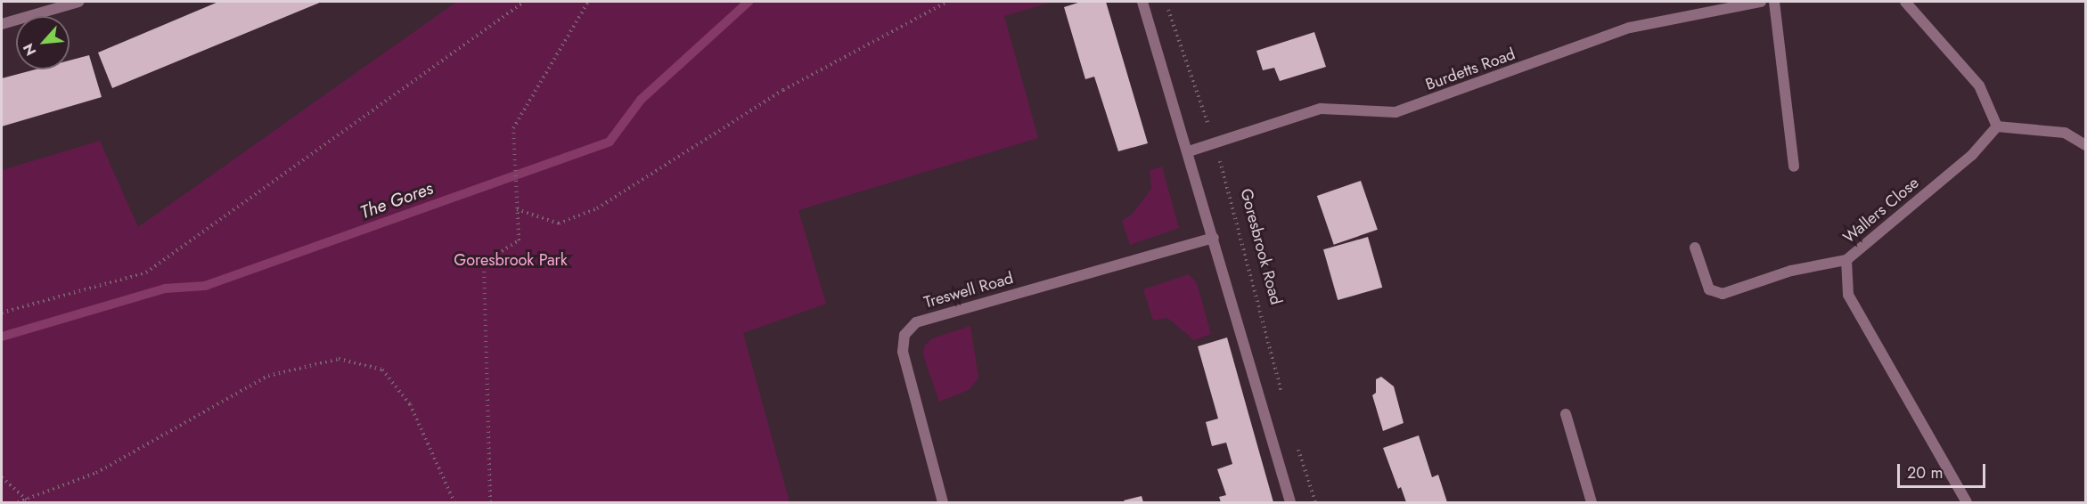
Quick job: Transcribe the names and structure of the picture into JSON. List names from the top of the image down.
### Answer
{
  "streets": {
    "street": ["Burdetts Road", "Wallers Close", "Treswell Road"],
    "path": ["Goresbrook Road"]
  },
  "crossings": [
    ["Burdetts Road", "Goresbrook Road"]
  ],
  "water": ["The Gores"],
  "parks": ["Goresbrook Park"],
  "scale_bar": "20 m",
  "north": "bottom left"
}
